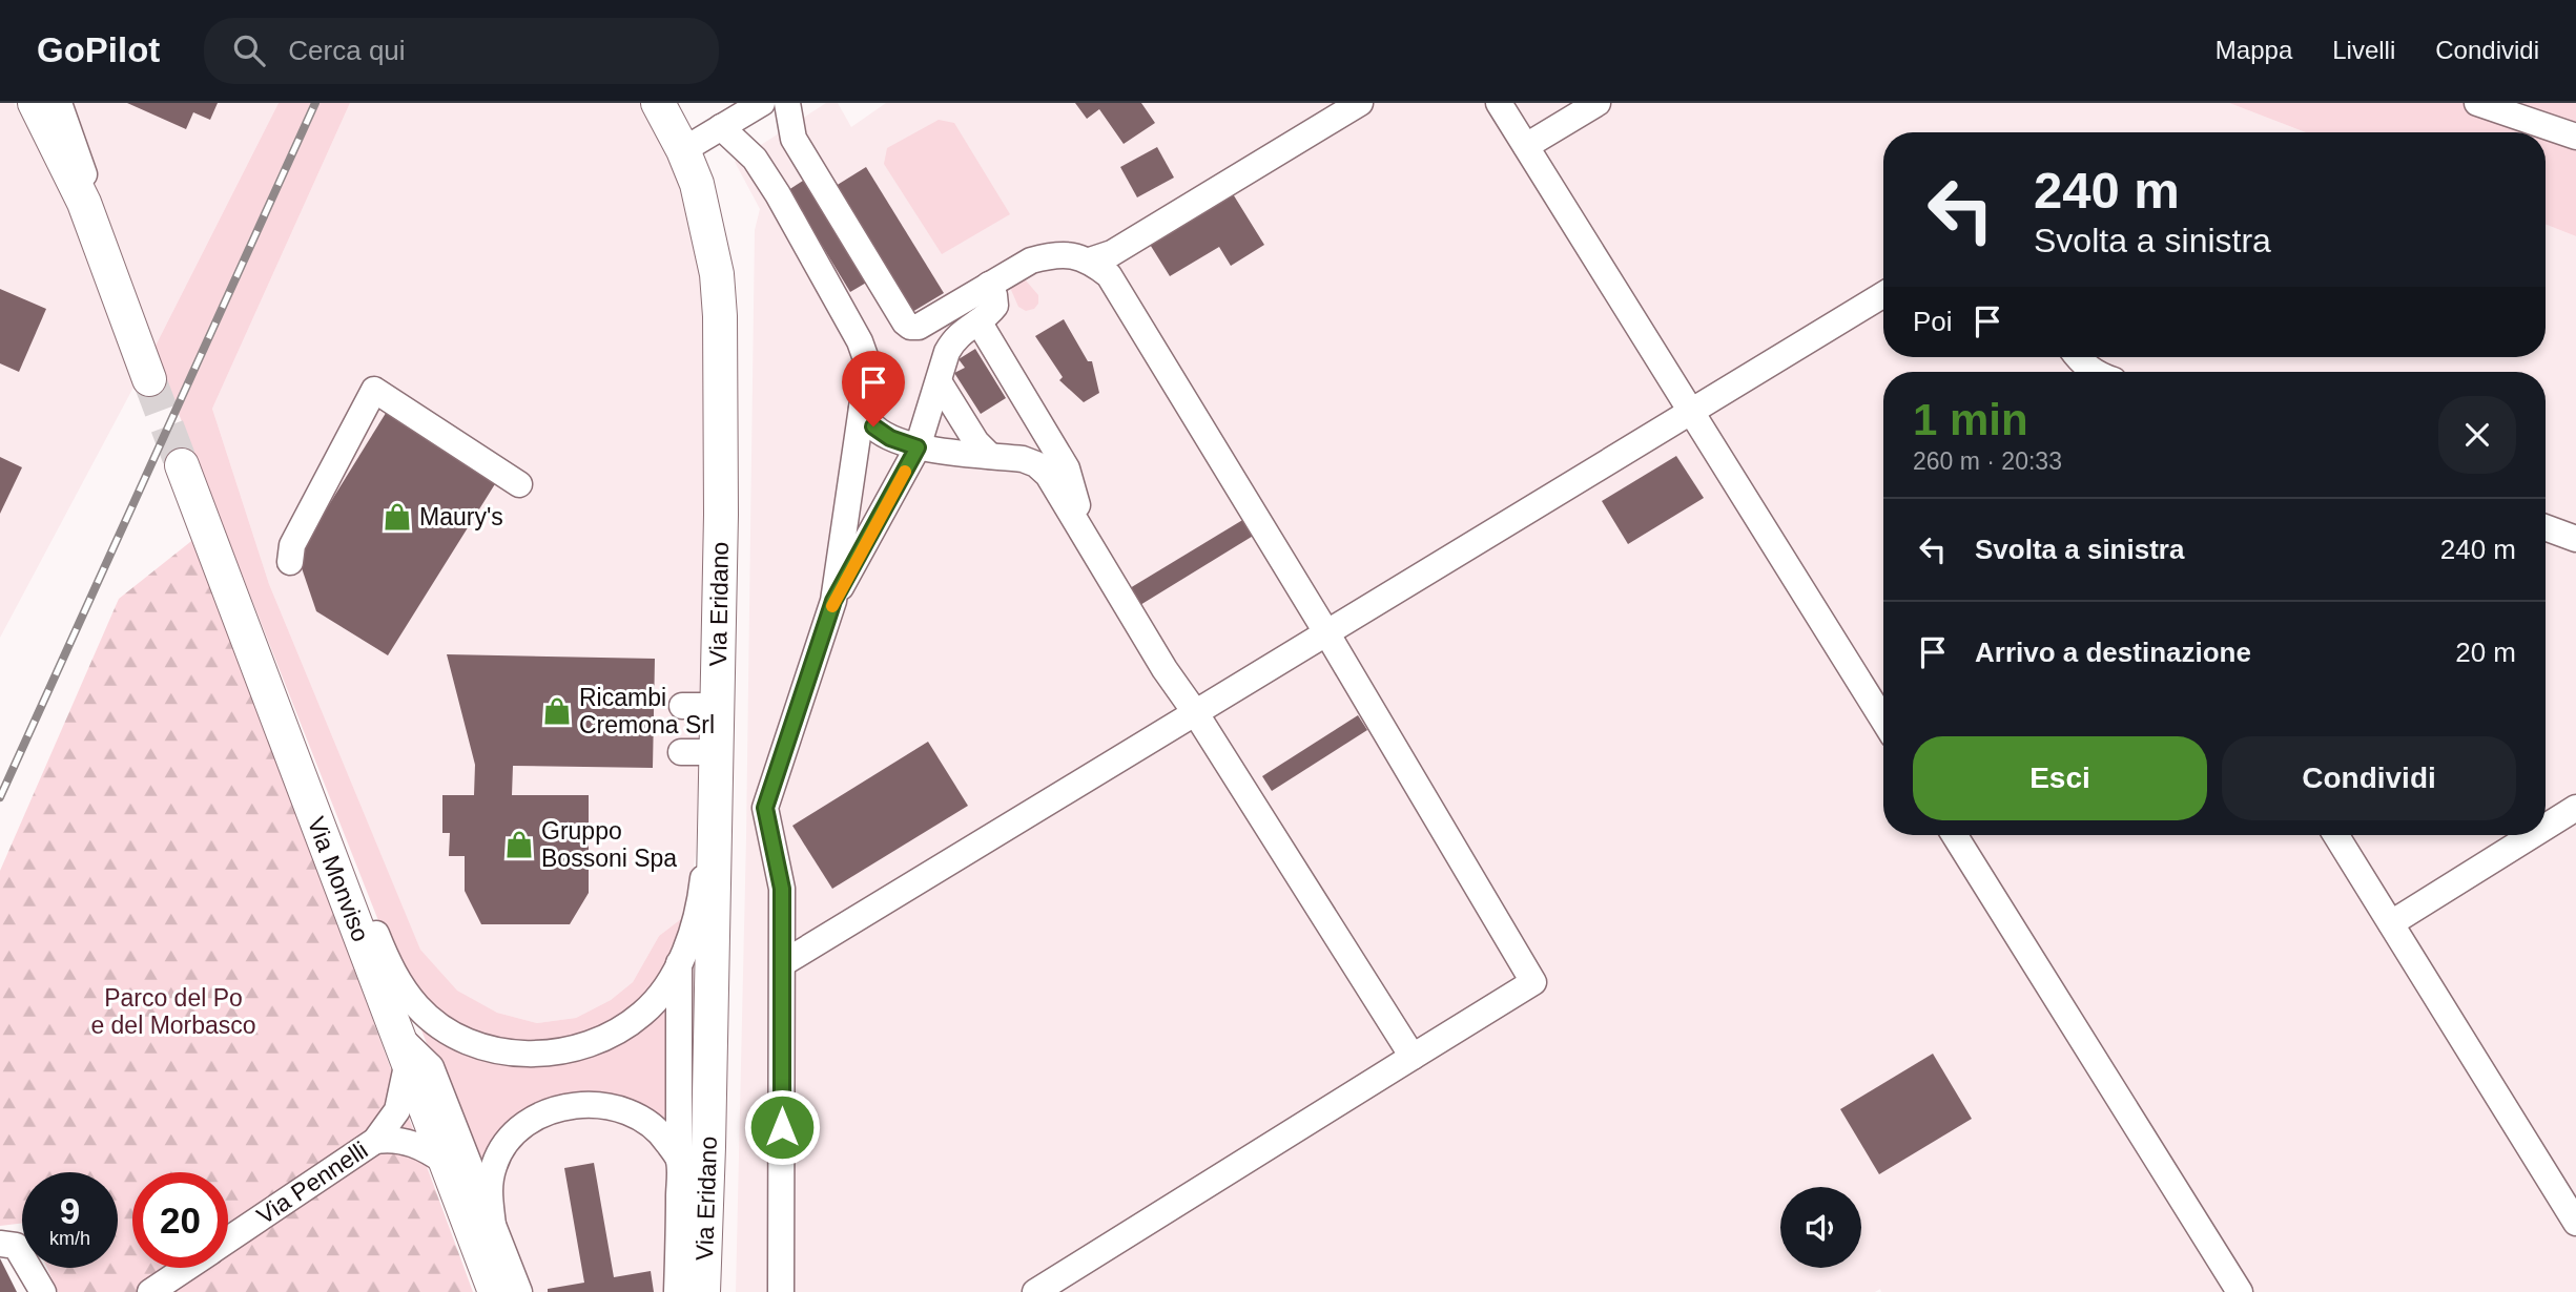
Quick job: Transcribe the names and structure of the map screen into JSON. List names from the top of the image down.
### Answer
{
  "streets": {
    "main road": ["Via Eridano", "Via Monviso"],
    "street": ["Via Pennelli"]
  },
  "crossings": [
    ["Via Monviso", "Via Pennelli"]
  ],
  "parks": ["Parco del Po e del Morbasco"],
  "places": {
    "shop": ["Maury's", "Ricambi Cremona Srl", "Gruppo Bossoni Spa"]
  },
  "page": {
    "header": "GoPilot",
    "search": "Cerca qui",
    "nav": ["Mappa", "Livelli", "Condividi"],
    "turn": ["240 m", "Svolta a sinistra"],
    "then": "Poi",
    "heading": ["1 min", "260 m · 20:33"],
    "list": [
      {
        "name": "Svolta a sinistra",
        "value": "240 m"
      },
      {
        "name": "Arrivo a destinazione",
        "value": "20 m"
      }
    ],
    "buttons": ["Esci", "Condividi"],
    "speed": "9 km/h",
    "limit": "20"
  }
}
